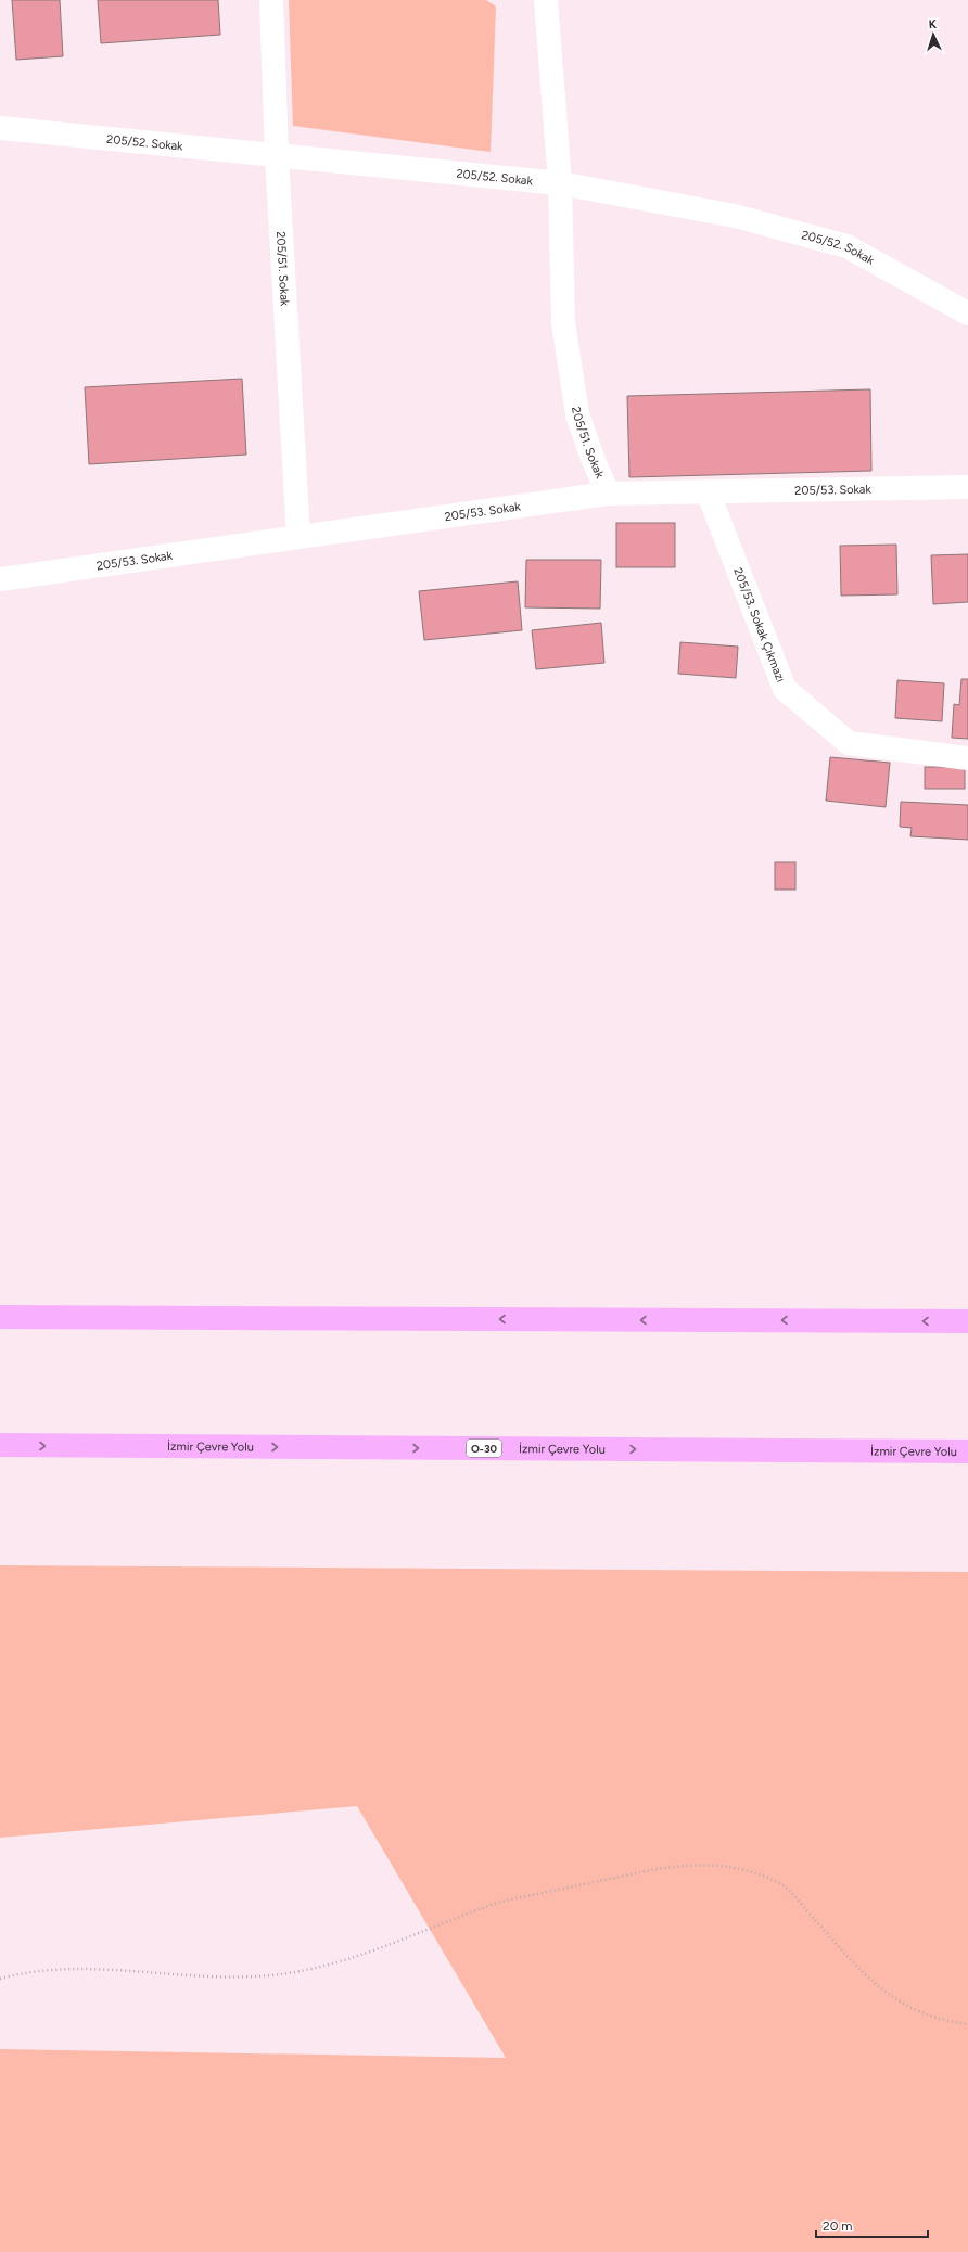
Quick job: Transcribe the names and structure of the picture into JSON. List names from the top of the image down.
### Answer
{
  "streets": {
    "highway": ["İzmir Çevre Yolu", "O-30"],
    "street": [
      "205/52. Sokak",
      "205/51. Sokak",
      "205/53. Sokak",
      "205/53. Sokak Çıkmazı"
    ]
  },
  "crossings": [
    ["205/52. Sokak", "205/51. Sokak"],
    ["205/51. Sokak", "205/53. Sokak"],
    ["205/53. Sokak", "205/53. Sokak Çıkmazı"]
  ],
  "scale_bar": "20 m",
  "north": "top"
}
